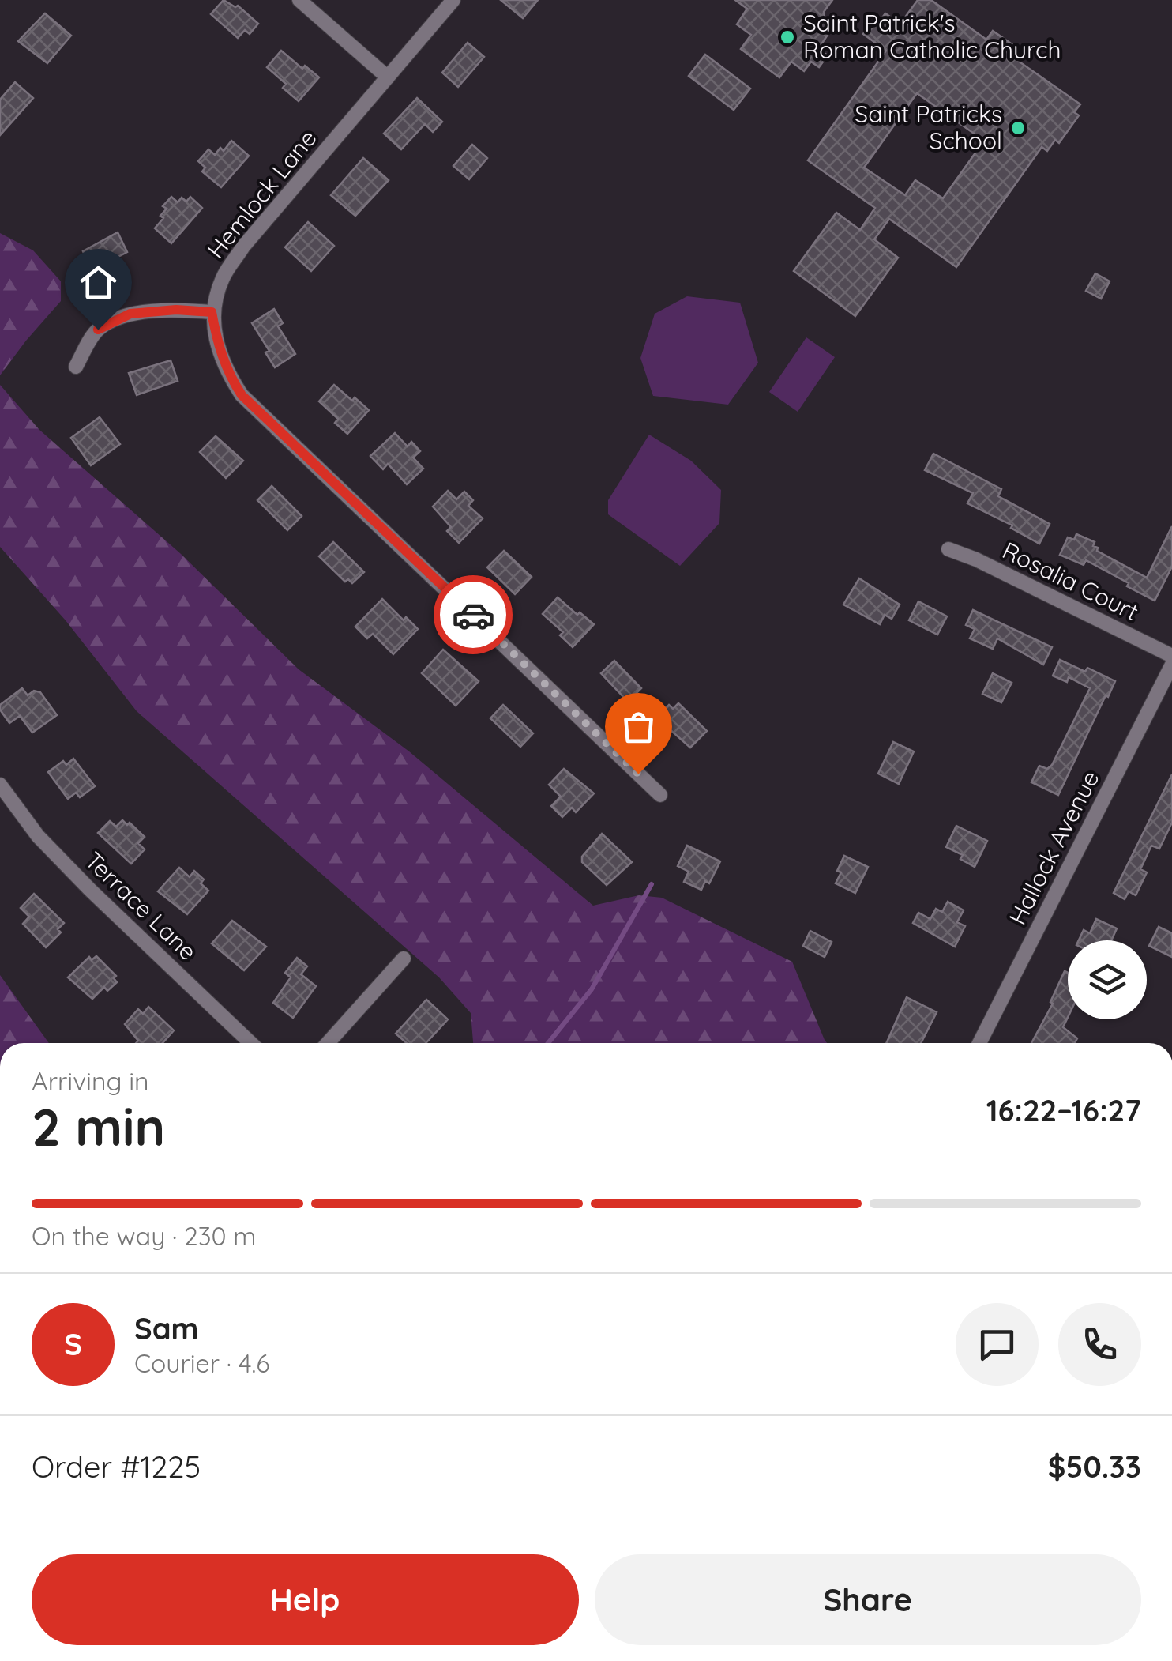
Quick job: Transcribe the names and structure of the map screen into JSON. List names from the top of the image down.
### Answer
{
  "streets": {
    "street": [
      "Hemlock Lane",
      "Rosalia Court",
      "Hallock Avenue",
      "Terrace Lane"
    ]
  },
  "places": ["Saint Patrick's Roman Catholic Church", "Saint Patricks School"],
  "page": {
    "heading": ["2 min", "Arriving in", "16:22–16:27"],
    "panel": [
      "Sam",
      "Courier · 4.6",
      "Order #1225",
      "$50.33"
    ],
    "bar": "On the way · 230 m",
    "round": "S",
    "buttons": ["Help", "Share"]
  }
}
